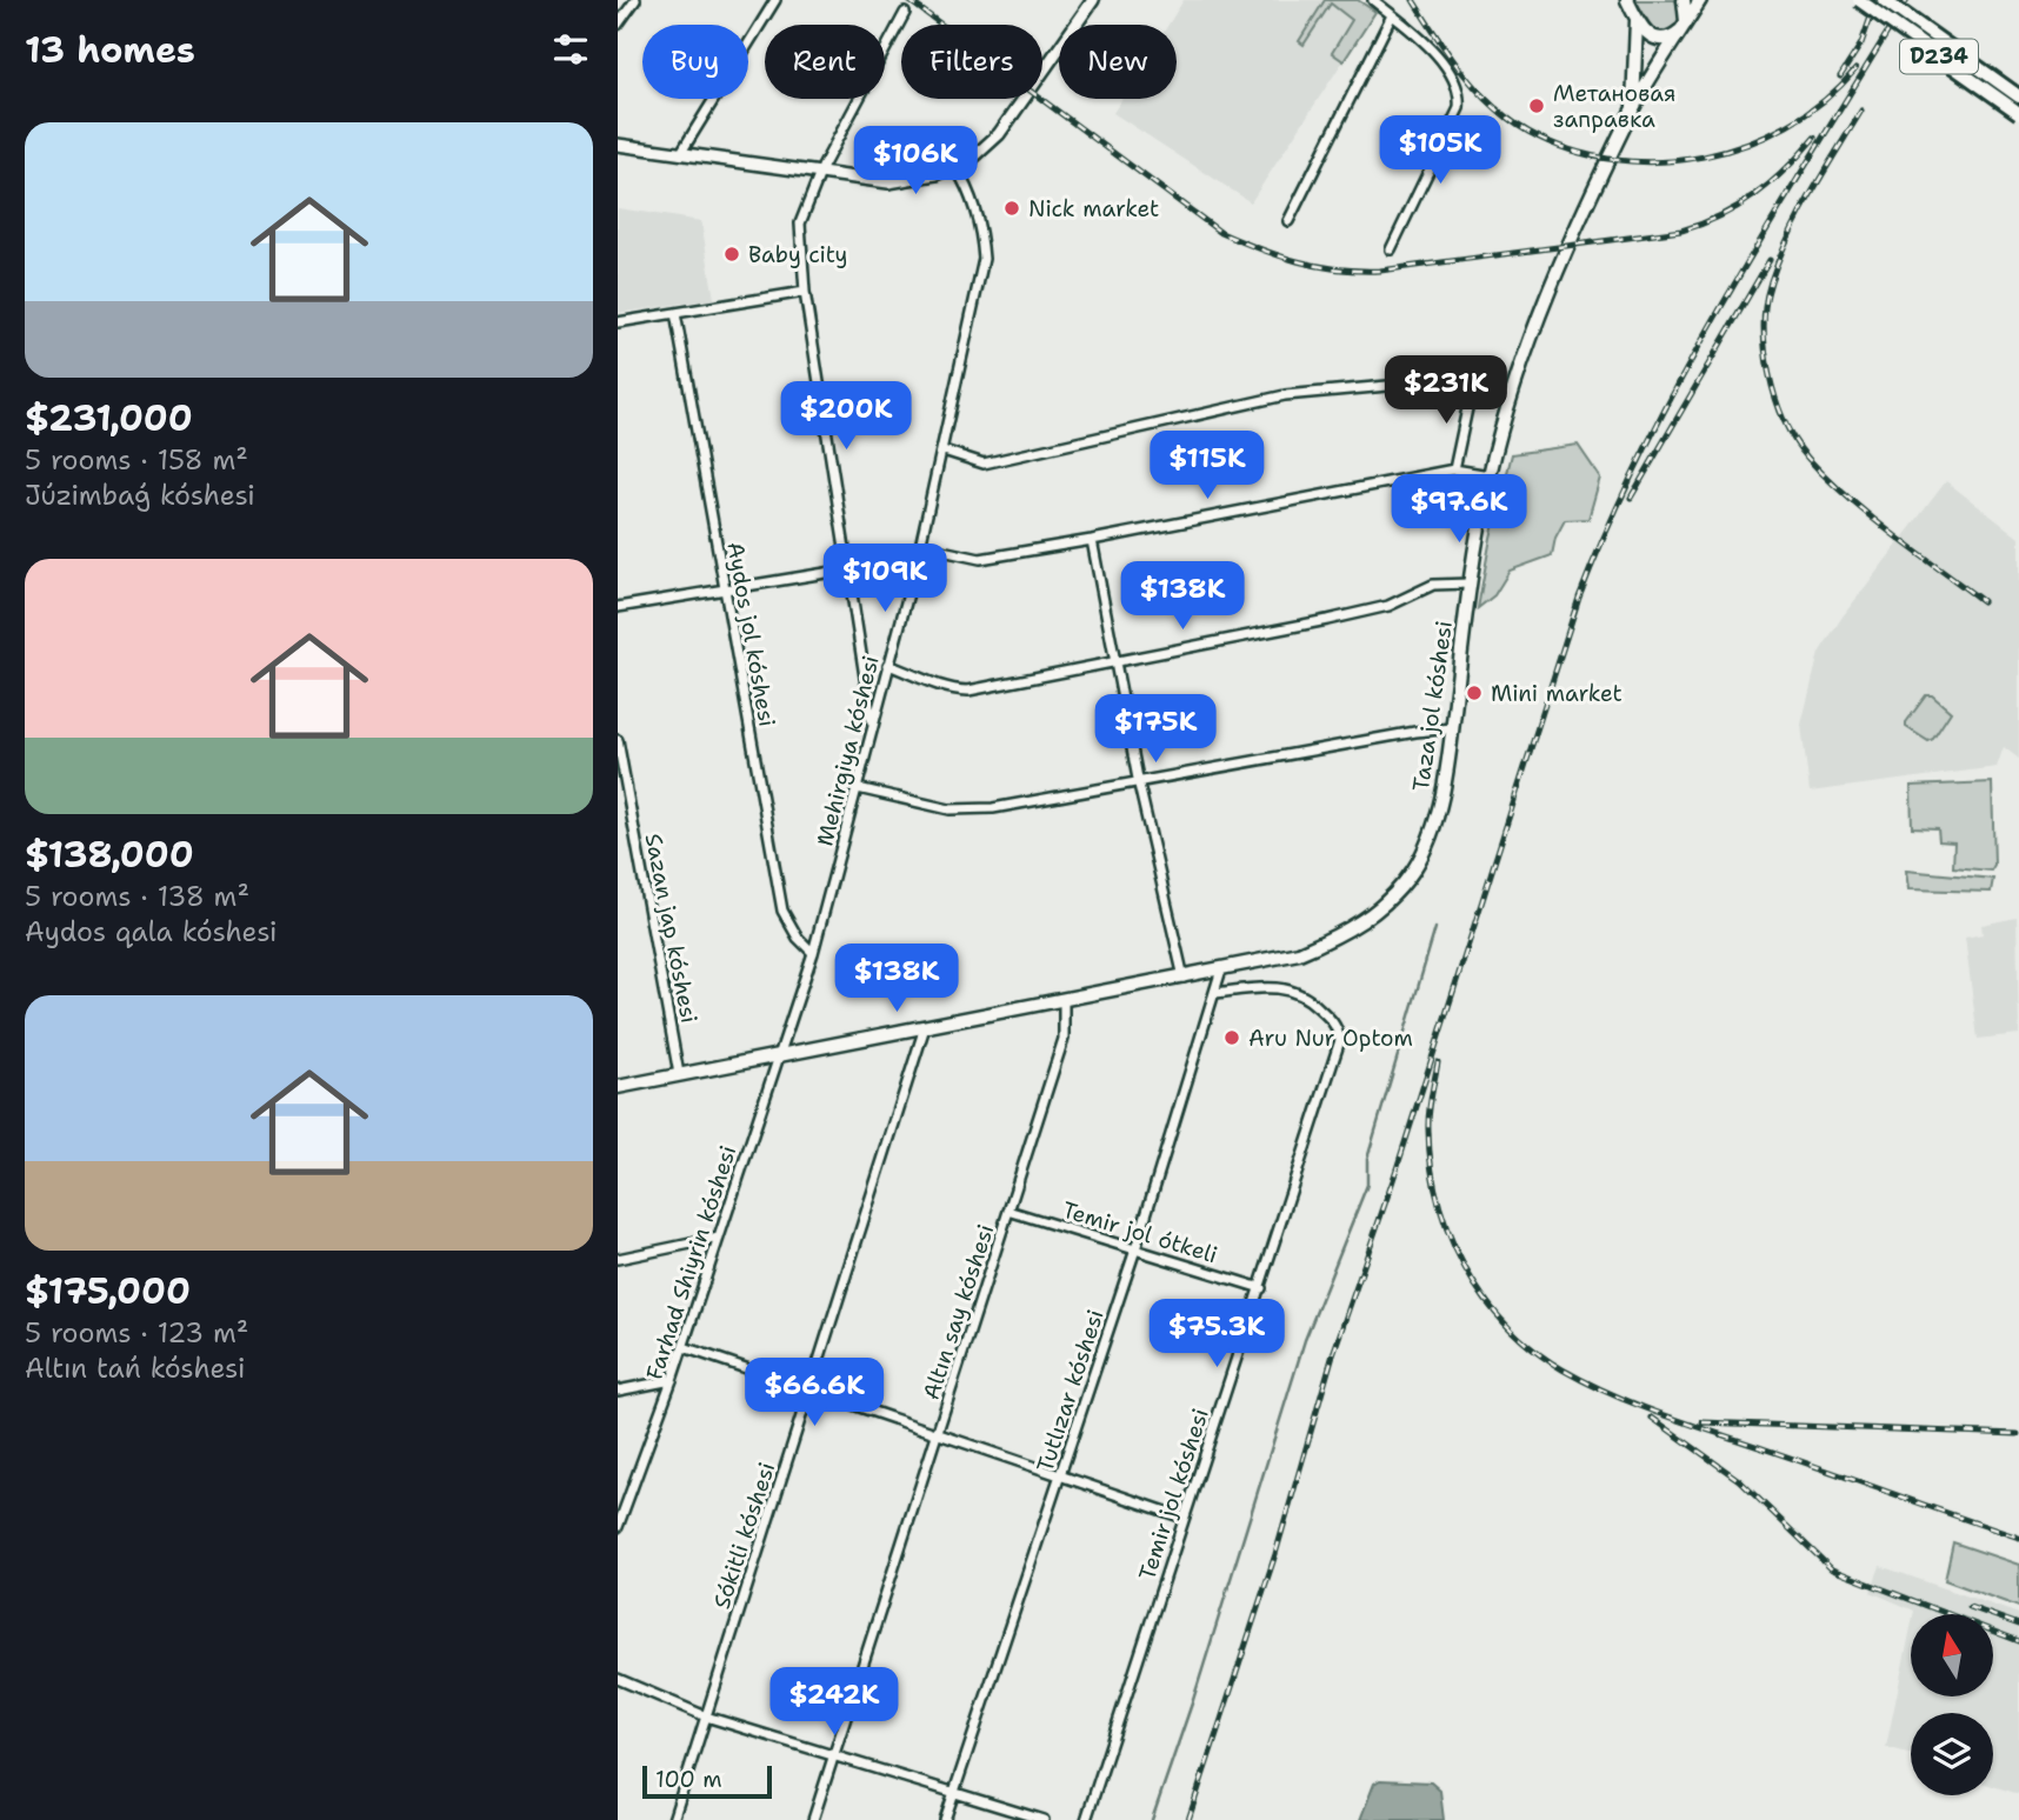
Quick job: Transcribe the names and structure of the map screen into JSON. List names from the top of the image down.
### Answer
{
  "streets": {
    "main road": ["D234", "Taza jol kóshesi"],
    "street": [
      "Aydos jol kóshesi",
      "Mehirgiya kóshesi",
      "Sazan jap kóshesi",
      "Temir jol ótkeli",
      "Farhad Shiyrin kóshesi",
      "Altın say kóshesi",
      "Tutlızar kóshesi",
      "Temir jol kóshesi",
      "Sókitli kóshesi"
    ]
  },
  "crossings": [
    ["Aydos jol kóshesi", "Mehirgiya kóshesi"],
    ["Taza jol kóshesi", "Mehirgiya kóshesi"],
    ["Taza jol kóshesi", "Sazan jap kóshesi"],
    ["Taza jol kóshesi", "Farhad Shiyrin kóshesi"],
    ["Taza jol kóshesi", "Altın say kóshesi"],
    ["Taza jol kóshesi", "Tutlızar kóshesi"],
    ["Taza jol kóshesi", "Sókitli kóshesi"],
    ["Mehirgiya kóshesi", "Farhad Shiyrin kóshesi"],
    ["Temir jol ótkeli", "Altın say kóshesi"],
    ["Temir jol ótkeli", "Tutlızar kóshesi"],
    ["Temir jol ótkeli", "Temir jol kóshesi"],
    ["Tutlızar kóshesi", "Temir jol kóshesi"]
  ],
  "places": [
    "Метановая заправка",
    "Nick market",
    "Baby city",
    "Mini market",
    "Aru Nur Optom"
  ],
  "scale_bar": "100 m",
  "north": "top",
  "page": {
    "heading": "13 homes",
    "chip": [
      "Buy",
      "Rent",
      "Filters",
      "New"
    ],
    "list": [
      {
        "name": "$231,000",
        "note": "5 rooms · 158 m² · Júzimbaǵ kóshesi"
      },
      {
        "name": "$138,000",
        "note": "5 rooms · 138 m² · Aydos qala kóshesi"
      },
      {
        "name": "$175,000",
        "note": "5 rooms · 123 m² · Altın tań kóshesi"
      }
    ],
    "price": [
      "$105K",
      "$106K",
      "$231K",
      "$200K",
      "$115K",
      "$97.6K",
      "$109K",
      "$138K",
      "$175K",
      "$138K",
      "$75.3K",
      "$66.6K",
      "$242K"
    ],
    "scale": "100 m"
  }
}
